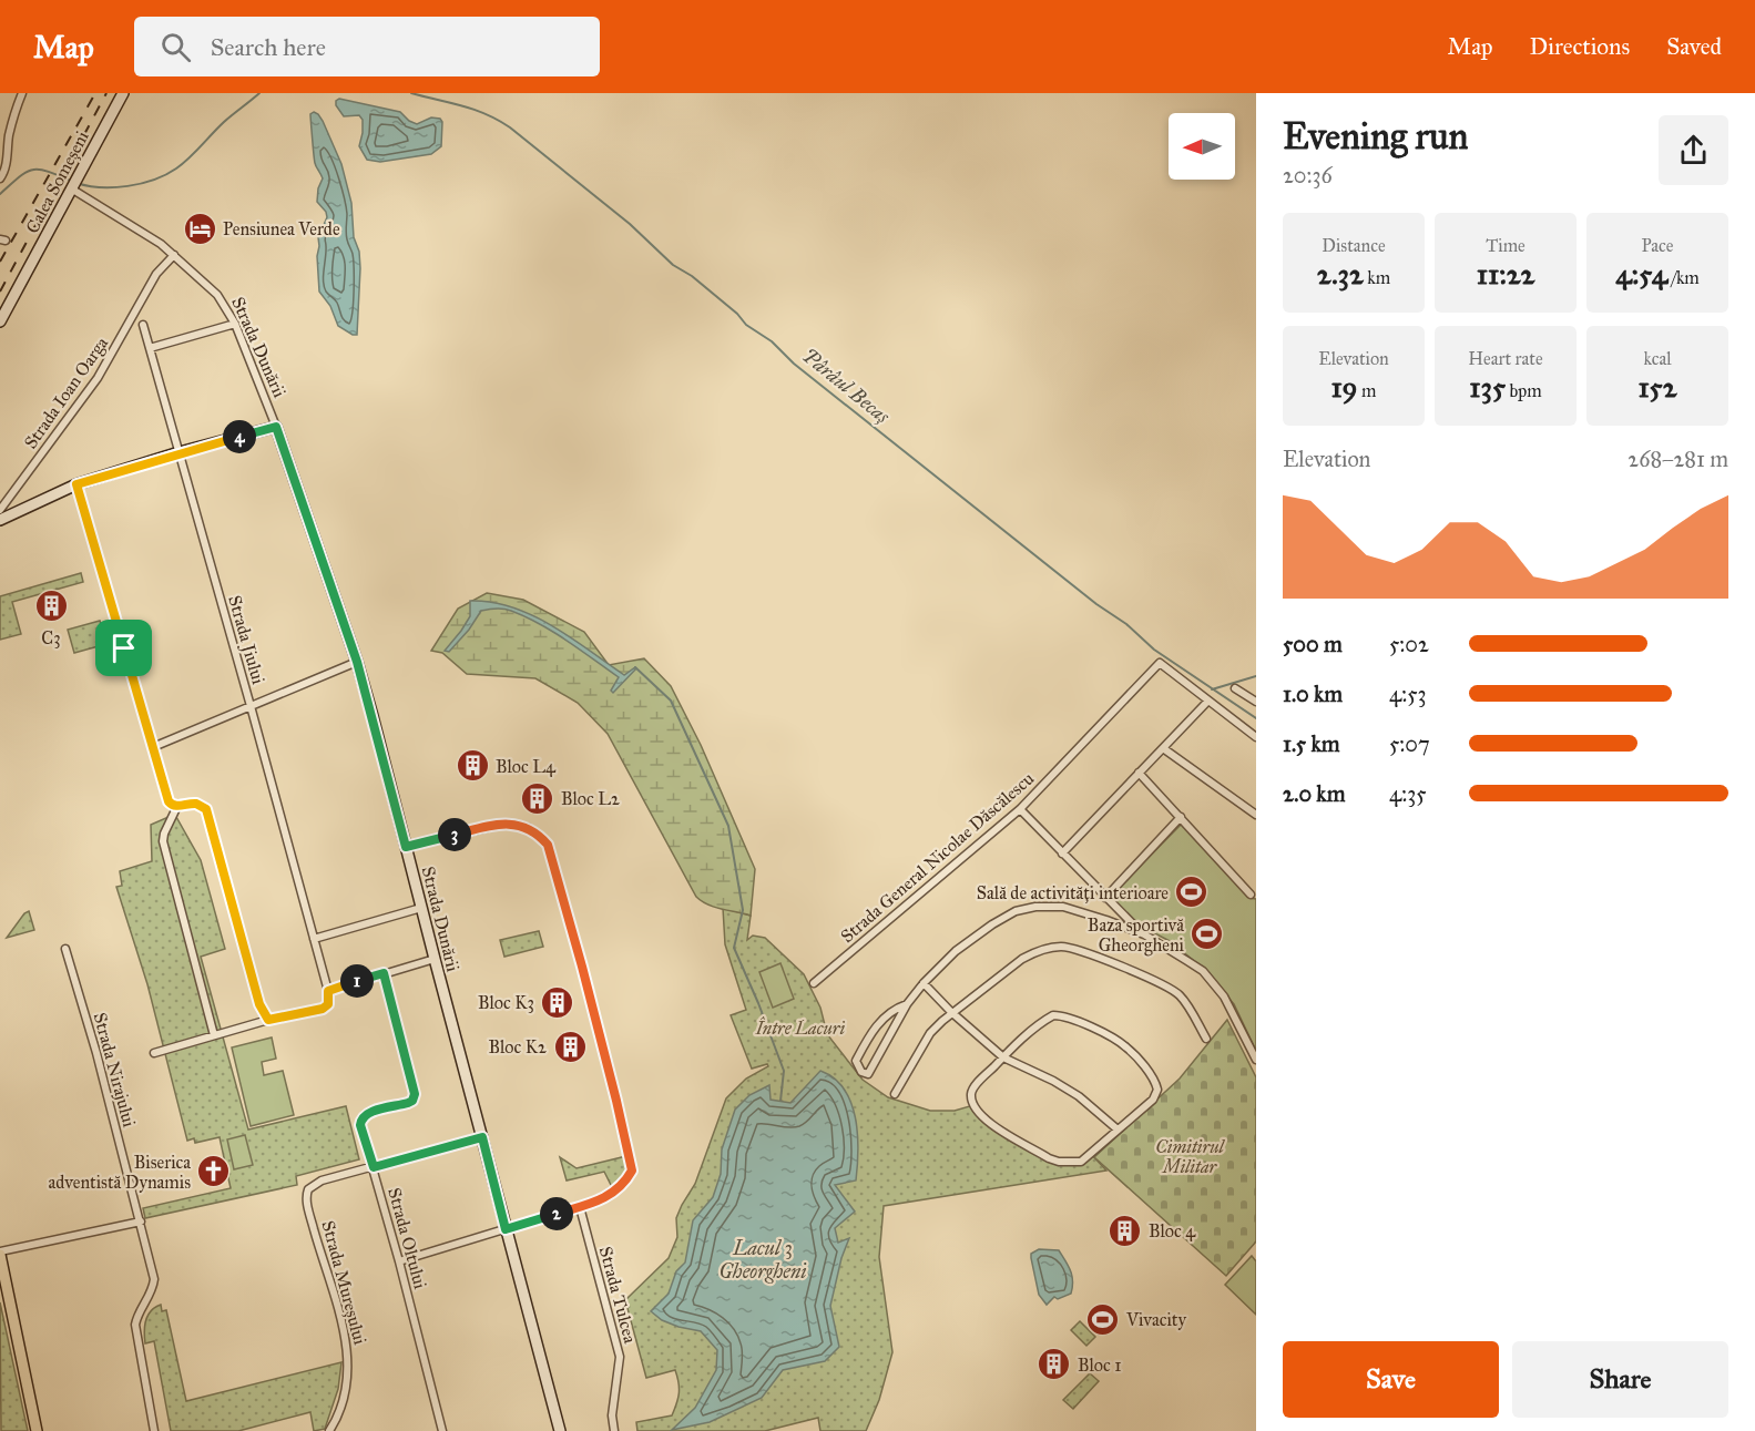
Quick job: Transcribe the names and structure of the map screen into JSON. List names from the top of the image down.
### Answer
{
  "streets": {
    "street": [
      "Calea Someșeni",
      "Strada Dunării",
      "Strada Ioan Oarga",
      "Strada Jiului",
      "Strada General Nicolae Dăscălescu",
      "Strada Nirajului",
      "Strada Oltului",
      "Strada Mureșului",
      "Strada Tulcea"
    ]
  },
  "crossings": [
    ["Calea Someșeni", "Strada Dunării"],
    ["Strada Dunării", "Strada Ioan Oarga"],
    ["Strada Oltului", "Strada Mureșului"]
  ],
  "water": ["Pârâul Becaș", "Lacul 3 Gheorgheni"],
  "parks": ["Între Lacuri", "Cimitirul Militar"],
  "places": {
    "hotel": ["Pensiunea Verde"],
    "building": [
      "C3",
      "Bloc L4",
      "Bloc L2",
      "Bloc K3",
      "Bloc K2",
      "Bloc 4",
      "Bloc 1"
    ],
    "sports": ["Sală de activități interioare", "Baza sportivă Gheorgheni", "Vivacity"],
    "church": ["Biserica adventistă Dynamis"]
  },
  "north": "left",
  "page": {
    "header": "Map",
    "search": "Search here",
    "nav": ["Map", "Directions", "Saved"],
    "heading": ["Evening run", "20:36"],
    "stats": [
      ["Distance", "2.32 km"],
      ["Time", "11:22"],
      ["Pace", "4:54 /km"],
      ["Elevation", "19 m"],
      ["Heart rate", "135 bpm"],
      ["kcal", "152"]
    ],
    "pins": [
      "4",
      "3",
      "1",
      "2"
    ],
    "chart": ["Elevation", "268–281 m"],
    "list": [
      {
        "name": "500 m",
        "note": "5:02"
      },
      {
        "name": "1.0 km",
        "note": "4:53"
      },
      {
        "name": "1.5 km",
        "note": "5:07"
      },
      {
        "name": "2.0 km",
        "note": "4:35"
      }
    ],
    "buttons": ["Save", "Share"]
  }
}
